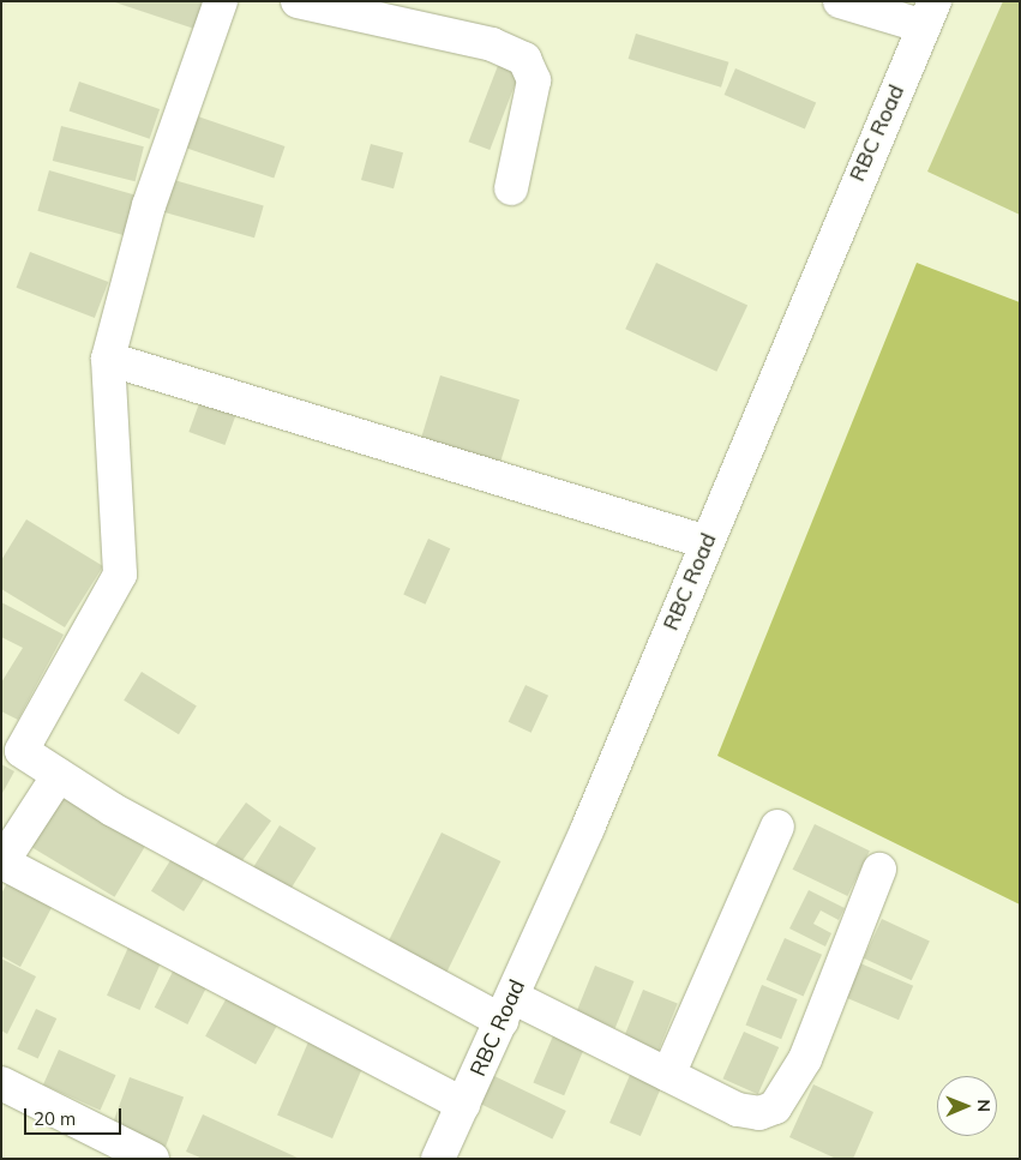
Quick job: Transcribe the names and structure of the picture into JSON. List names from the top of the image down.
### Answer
{
  "streets": {
    "street": ["RBC Road"]
  },
  "scale_bar": "20 m",
  "north": "right"
}
